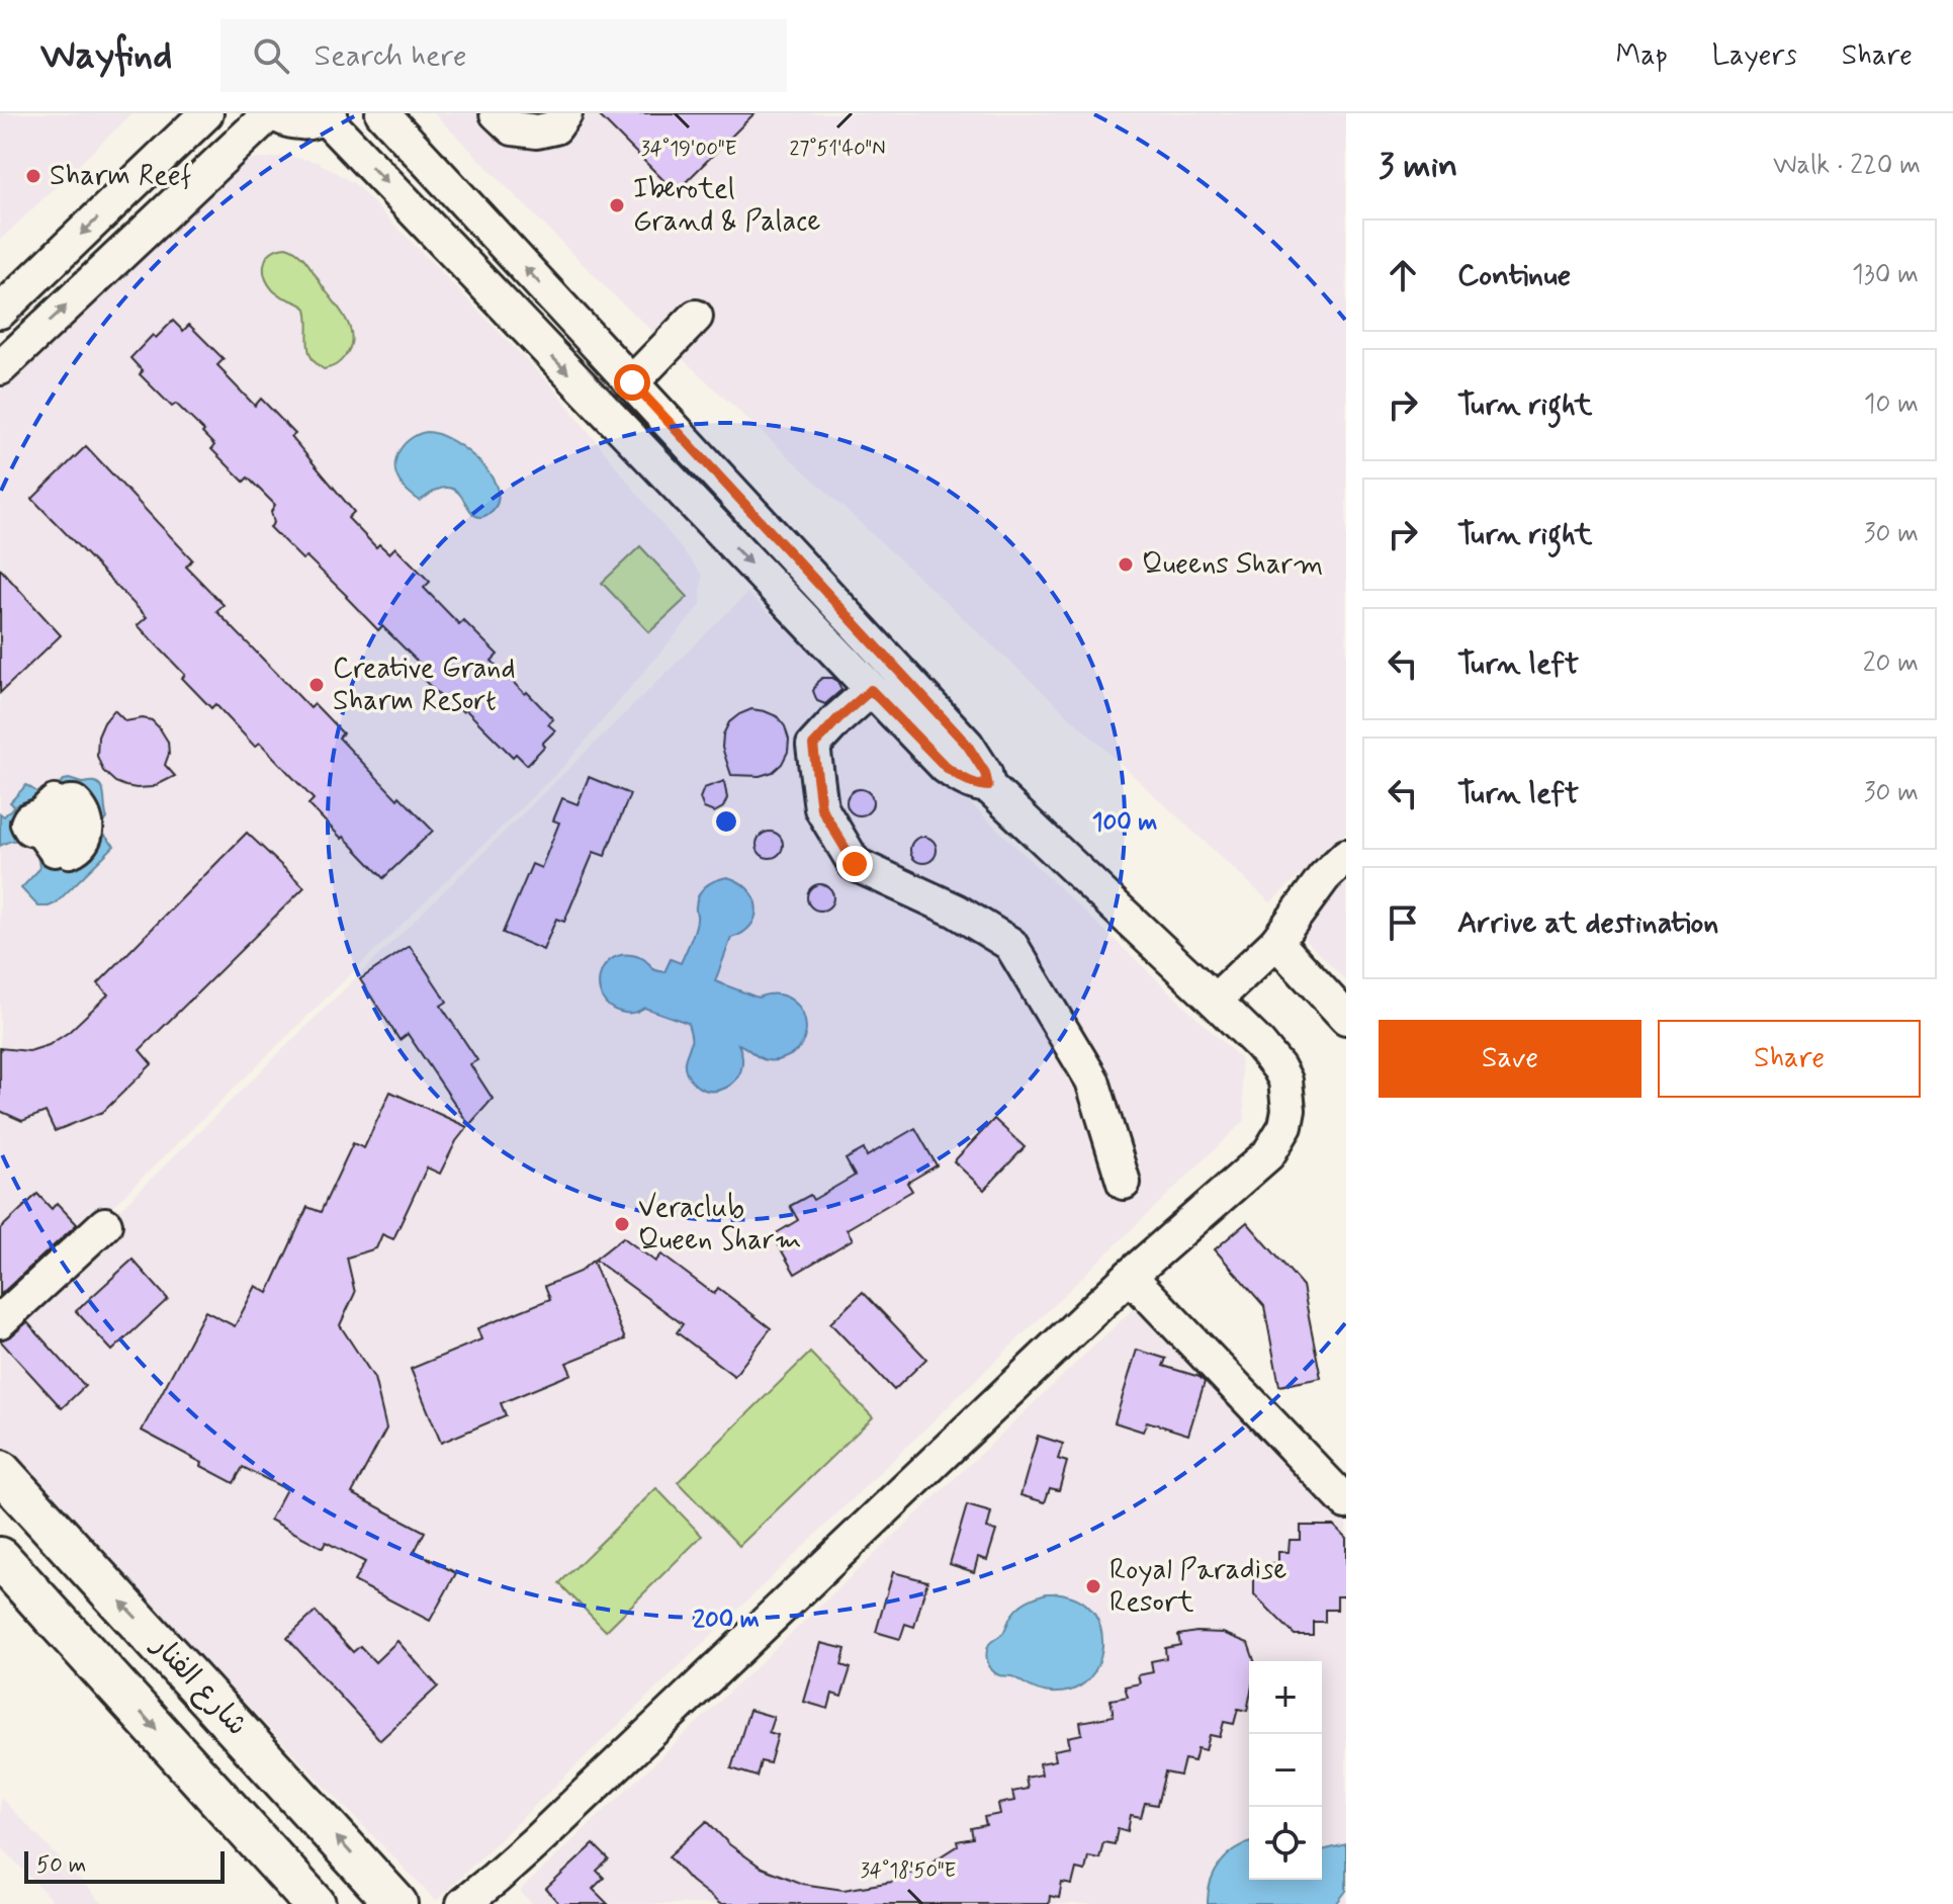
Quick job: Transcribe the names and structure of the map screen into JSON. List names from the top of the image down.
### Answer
{
  "streets": {
    "main road": ["شارع الفنار"]
  },
  "places": [
    "Sharm Reef",
    "Iberotel Grand & Palace",
    "Queens Sharm",
    "Creative Grand Sharm Resort",
    "Veraclub Queen Sharm",
    "Royal Paradise Resort"
  ],
  "scale_bar": "50 m",
  "page": {
    "header": "Wayfind",
    "search": "Search here",
    "nav": ["Map", "Layers", "Share"],
    "heading": ["3 min", "Walk · 220 m"],
    "list": [
      ["Continue", "130 m"],
      ["Turn right", "10 m"],
      ["Turn right", "30 m"],
      ["Turn left", "20 m"],
      ["Turn left", "30 m"],
      "Arrive at destination"
    ],
    "buttons": ["Save", "Share"],
    "map_buttons": ["+", "−"],
    "scale": "50 m"
  },
  "coordinates": ["34°19'00\"E", "27°51'40\"N", "34°18'50\"E"],
  "rings": ["100 m", "200 m"]
}
